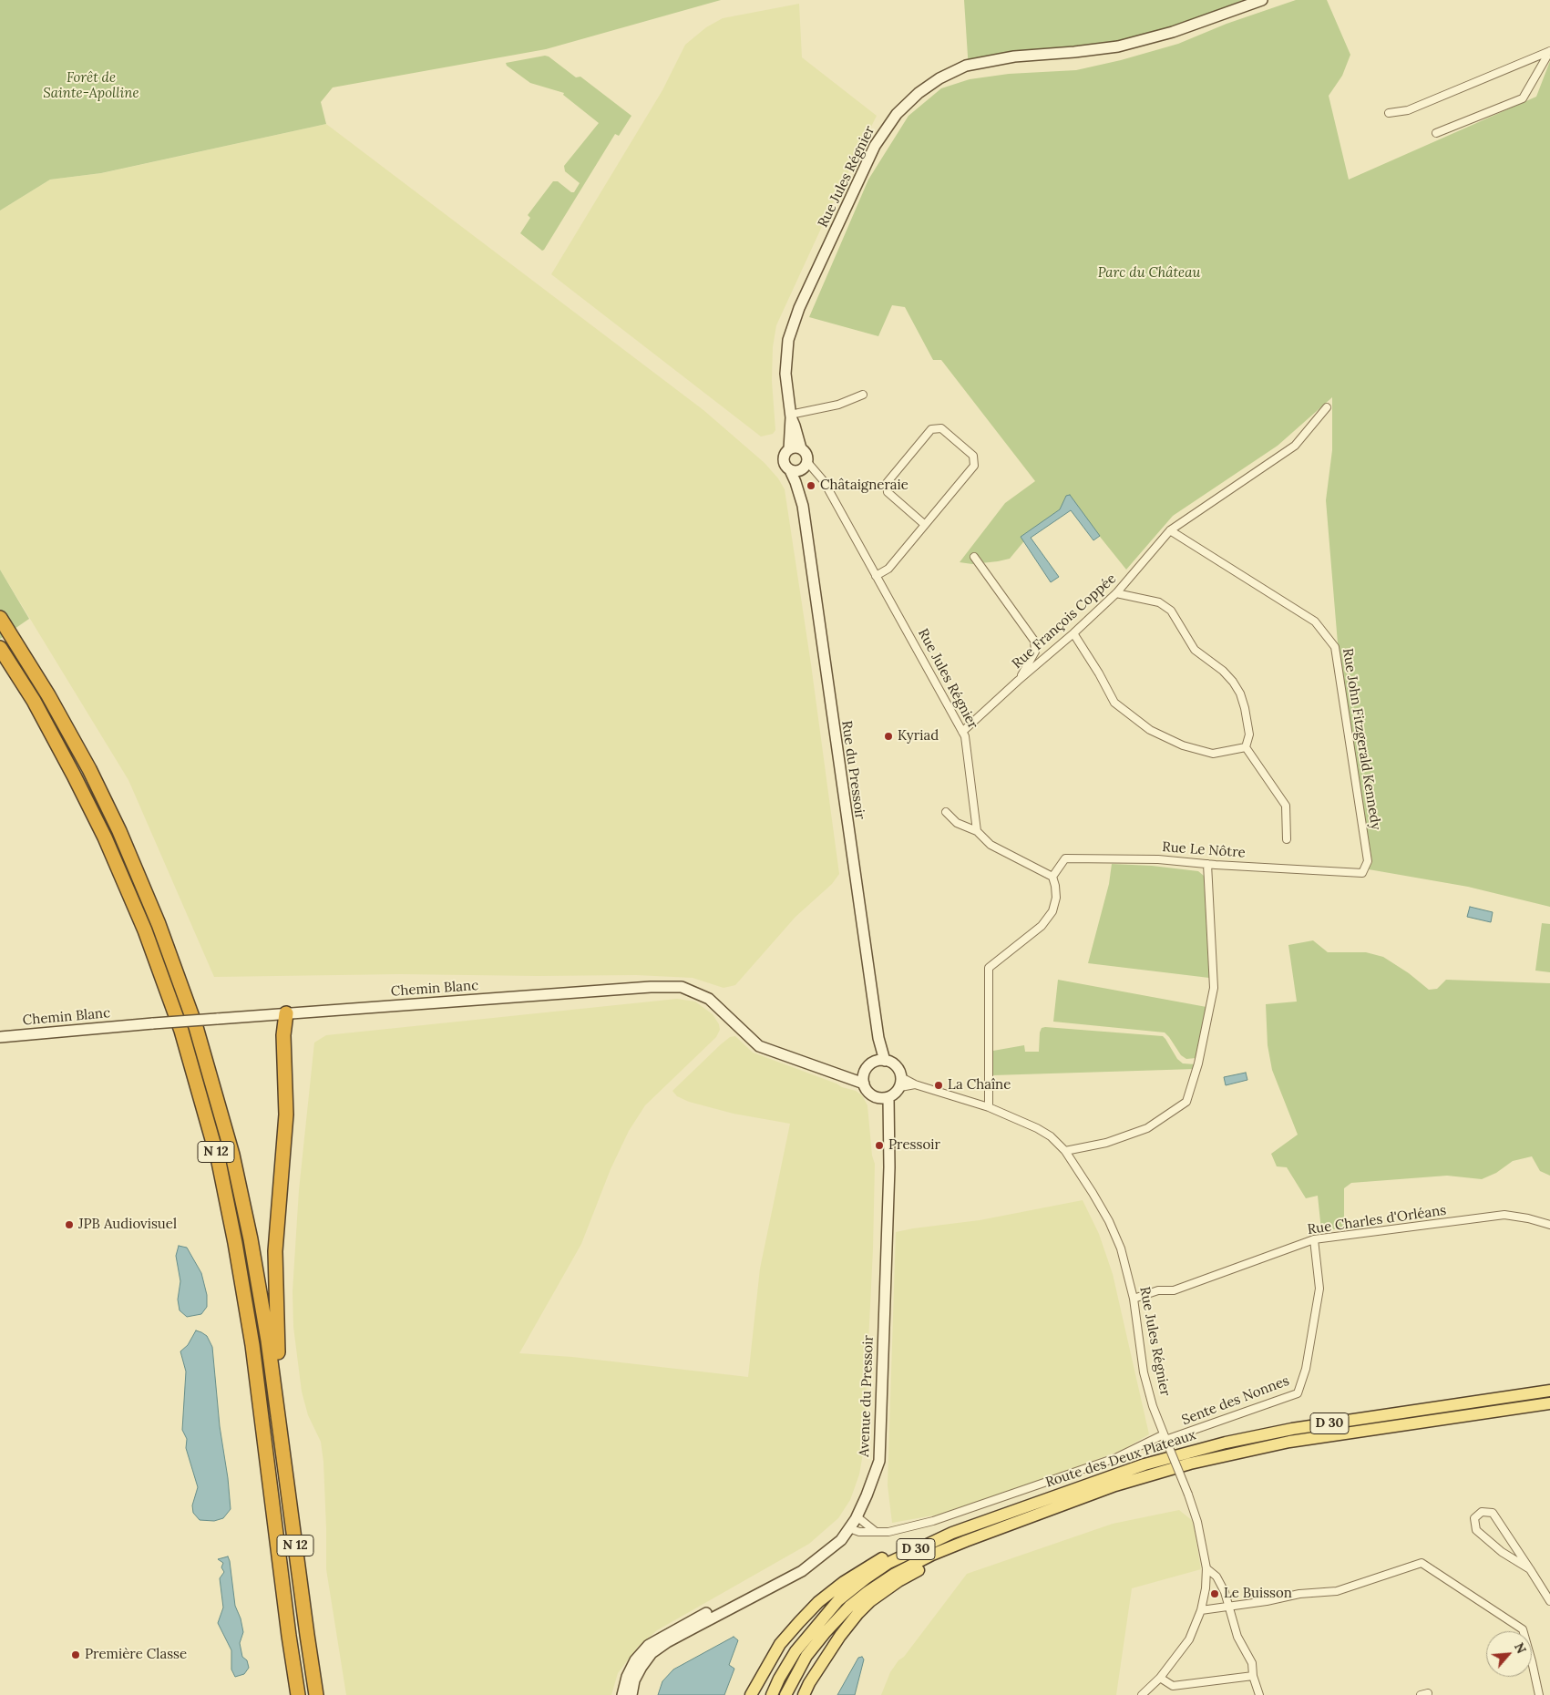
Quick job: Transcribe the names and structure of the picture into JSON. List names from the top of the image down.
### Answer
{
  "streets": {
    "highway": ["N 12"],
    "main road": ["D 30", "Route des Deux Plateaux"],
    "street": [
      "Rue Jules Régnier",
      "Rue François Coppée",
      "Rue John Fitzgerald Kennedy",
      "Rue du Pressoir",
      "Rue Le Nôtre",
      "Chemin Blanc",
      "Rue Charles d'Orléans",
      "Avenue du Pressoir",
      "Sente des Nonnes"
    ]
  },
  "crossings": [
    ["Rue Jules Régnier", "Rue François Coppée"],
    ["Rue Jules Régnier", "Rue du Pressoir"],
    ["Rue Jules Régnier", "Chemin Blanc"],
    ["Rue Jules Régnier", "Rue Charles d'Orléans"],
    ["Rue Jules Régnier", "Avenue du Pressoir"],
    ["Rue Jules Régnier", "Sente des Nonnes"],
    ["Rue François Coppée", "Rue John Fitzgerald Kennedy"],
    ["Rue John Fitzgerald Kennedy", "Rue Le Nôtre"],
    ["Rue du Pressoir", "Chemin Blanc"],
    ["Rue du Pressoir", "Avenue du Pressoir"],
    ["Chemin Blanc", "Avenue du Pressoir"],
    ["Rue Charles d'Orléans", "Sente des Nonnes"],
    ["Avenue du Pressoir", "Sente des Nonnes"]
  ],
  "parks": ["Forêt de Sainte-Apolline", "Parc du Château"],
  "places": [
    "Châtaigneraie",
    "Kyriad",
    "La Chaîne",
    "Pressoir",
    "JPB Audiovisuel",
    "Le Buisson",
    "Première Classe"
  ],
  "north": "top right"
}
